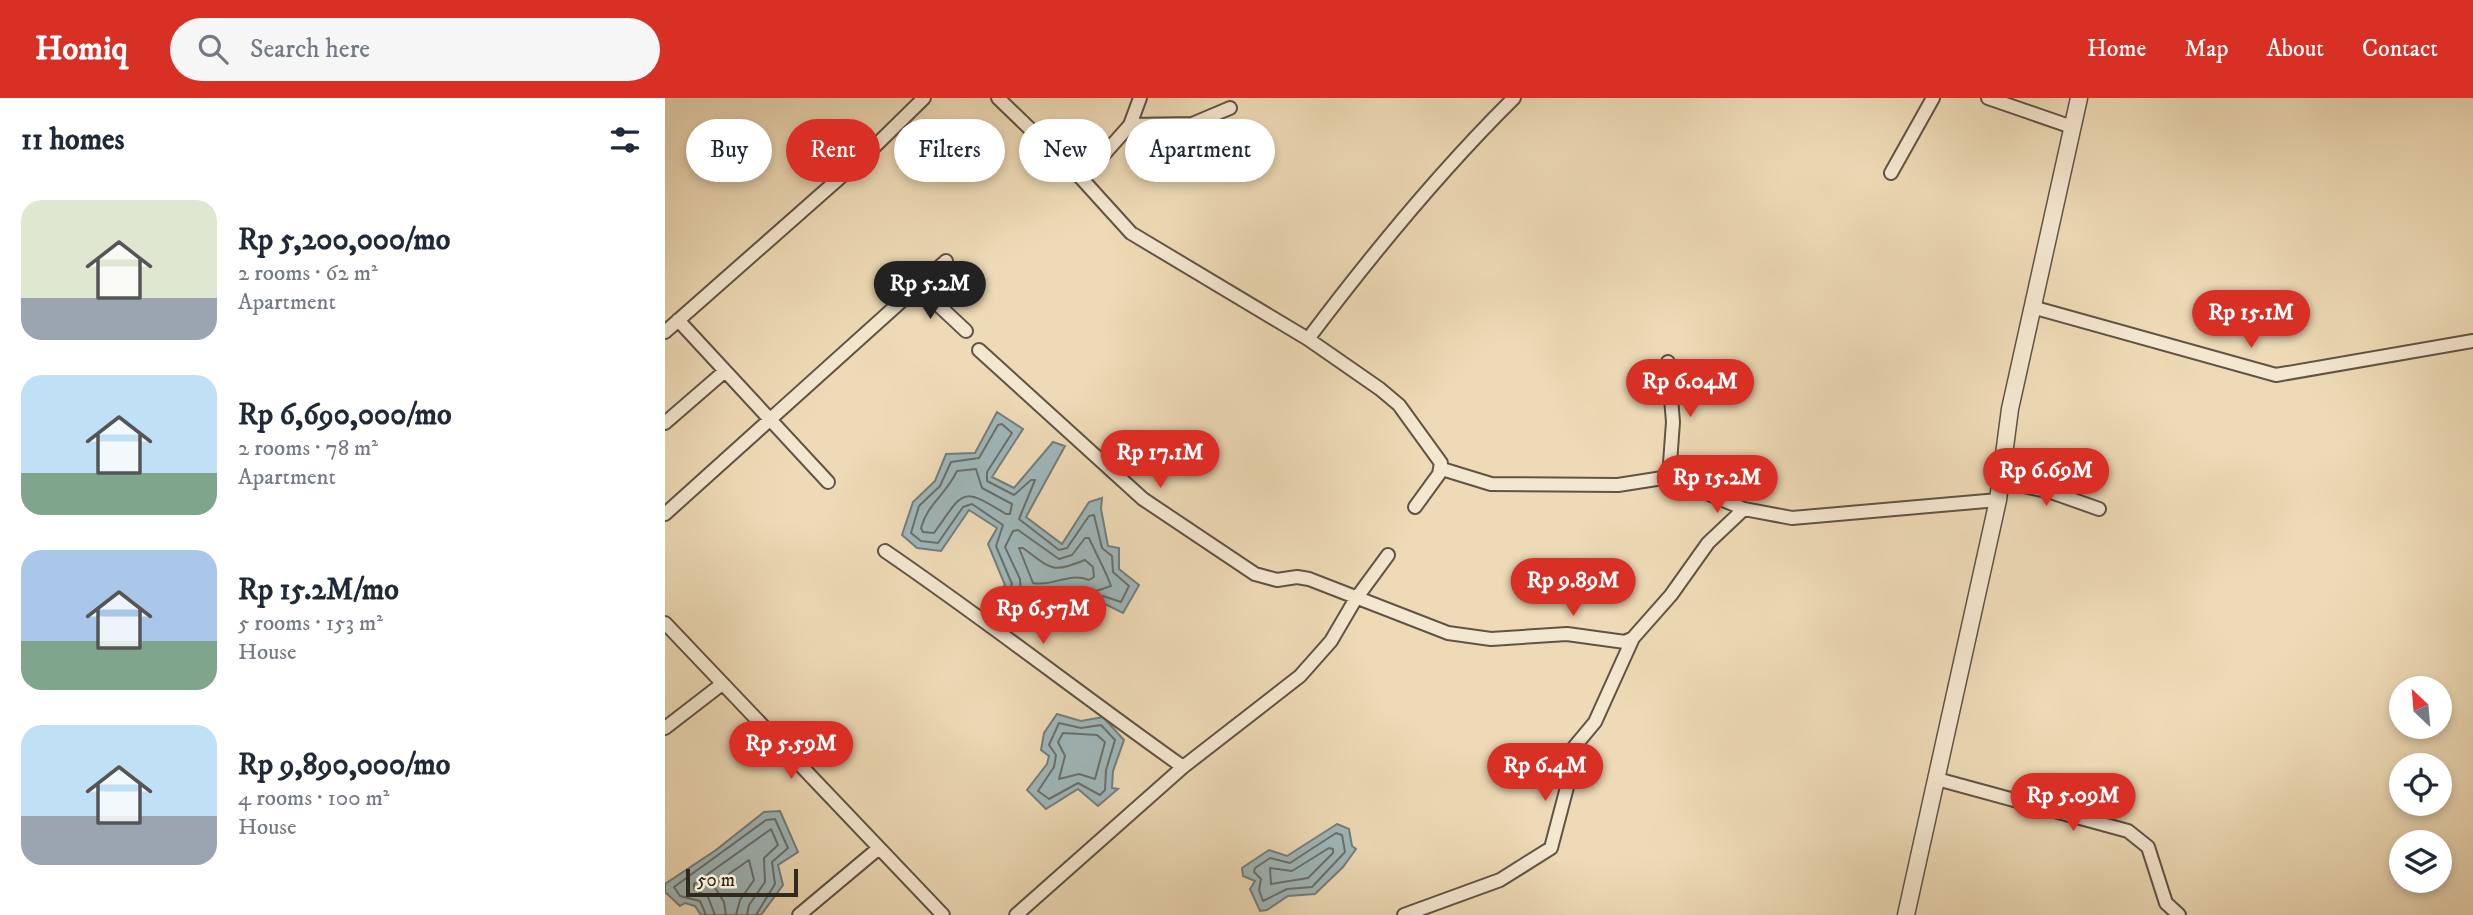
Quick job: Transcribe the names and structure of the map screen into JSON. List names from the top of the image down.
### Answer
{
  "scale_bar": "50 m",
  "north": "top left",
  "page": {
    "header": "Homiq",
    "search": "Search here",
    "nav": [
      "Home",
      "Map",
      "About",
      "Contact"
    ],
    "heading": "11 homes",
    "chip": [
      "Buy",
      "Rent",
      "Filters",
      "New",
      "Apartment"
    ],
    "list": [
      {
        "name": "Rp 5,200,000/mo",
        "note": "2 rooms · 62 m² · Apartment"
      },
      {
        "name": "Rp 6,690,000/mo",
        "note": "2 rooms · 78 m² · Apartment"
      },
      {
        "name": "Rp 15.2M/mo",
        "note": "5 rooms · 153 m² · House"
      },
      {
        "name": "Rp 9,890,000/mo",
        "note": "4 rooms · 100 m² · House"
      }
    ],
    "price": [
      "Rp 5.2M",
      "Rp 15.1M",
      "Rp 6.04M",
      "Rp 17.1M",
      "Rp 6.69M",
      "Rp 15.2M",
      "Rp 9.89M",
      "Rp 6.57M",
      "Rp 5.59M",
      "Rp 6.4M",
      "Rp 5.09M"
    ],
    "scale": "50 m"
  }
}
